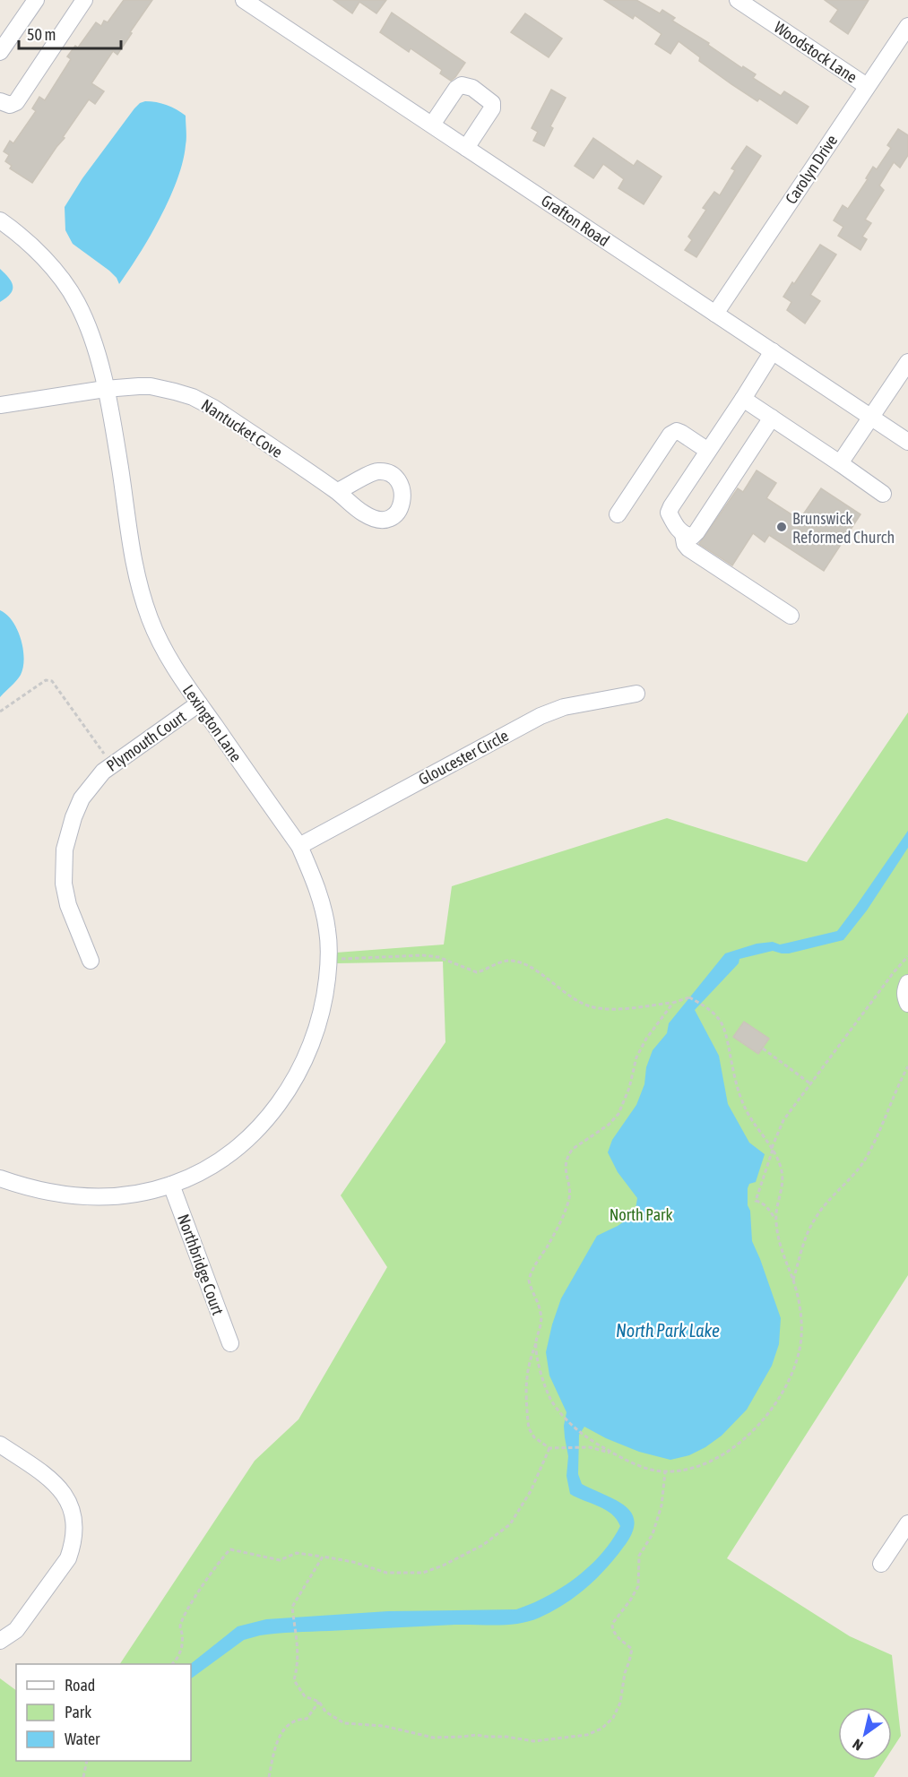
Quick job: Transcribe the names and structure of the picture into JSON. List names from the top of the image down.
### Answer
{
  "streets": {
    "street": [
      "Woodstock Lane",
      "Carolyn Drive",
      "Grafton Road",
      "Nantucket Cove",
      "Lexington Lane",
      "Plymouth Court",
      "Gloucester Circle",
      "Northbridge Court"
    ]
  },
  "crossings": [
    ["Woodstock Lane", "Carolyn Drive"],
    ["Carolyn Drive", "Grafton Road"],
    ["Nantucket Cove", "Lexington Lane"],
    ["Lexington Lane", "Plymouth Court"],
    ["Lexington Lane", "Gloucester Circle"],
    ["Lexington Lane", "Northbridge Court"]
  ],
  "water": ["North Park Lake"],
  "parks": ["North Park"],
  "places": ["Brunswick Reformed Church"],
  "legend": ["Road", "Park", "Water"],
  "scale_bar": "50 m",
  "north": "bottom left"
}
